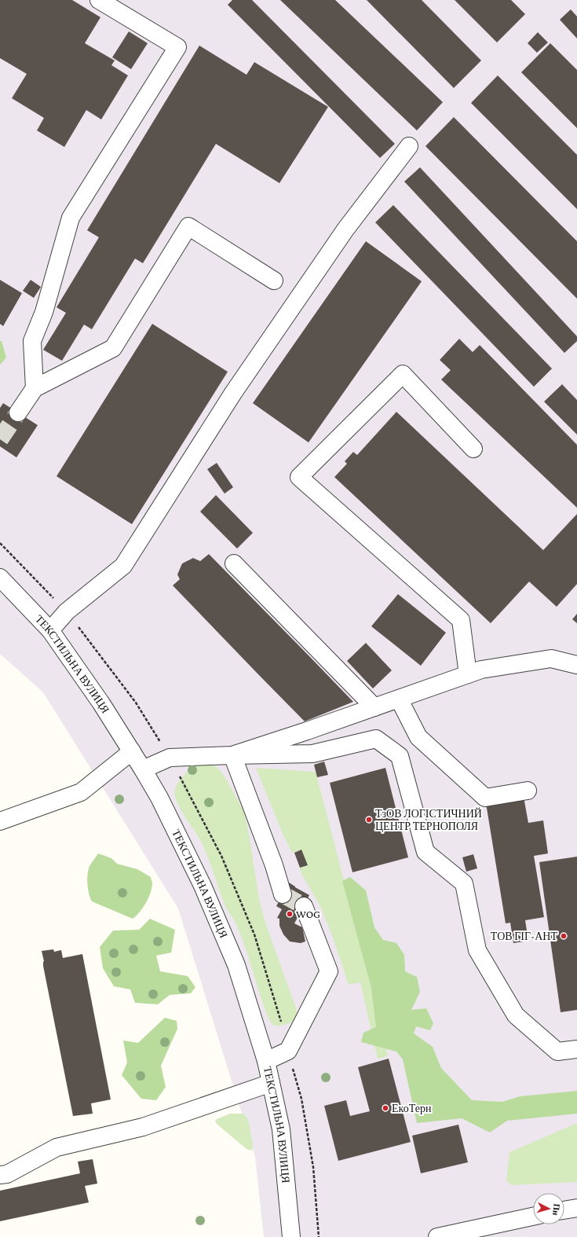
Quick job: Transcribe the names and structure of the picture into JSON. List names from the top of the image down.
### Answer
{
  "streets": {
    "street": ["ТЕКСТИЛЬНА ВУЛИЦЯ"]
  },
  "places": [
    "ТзОВ ЛОГІСТИЧНИЙ ЦЕНТР ТЕРНОПОЛЯ",
    "WOG",
    "ТОВ ГІГ-АНТ",
    "ЕкоТерн"
  ],
  "north": "right"
}
